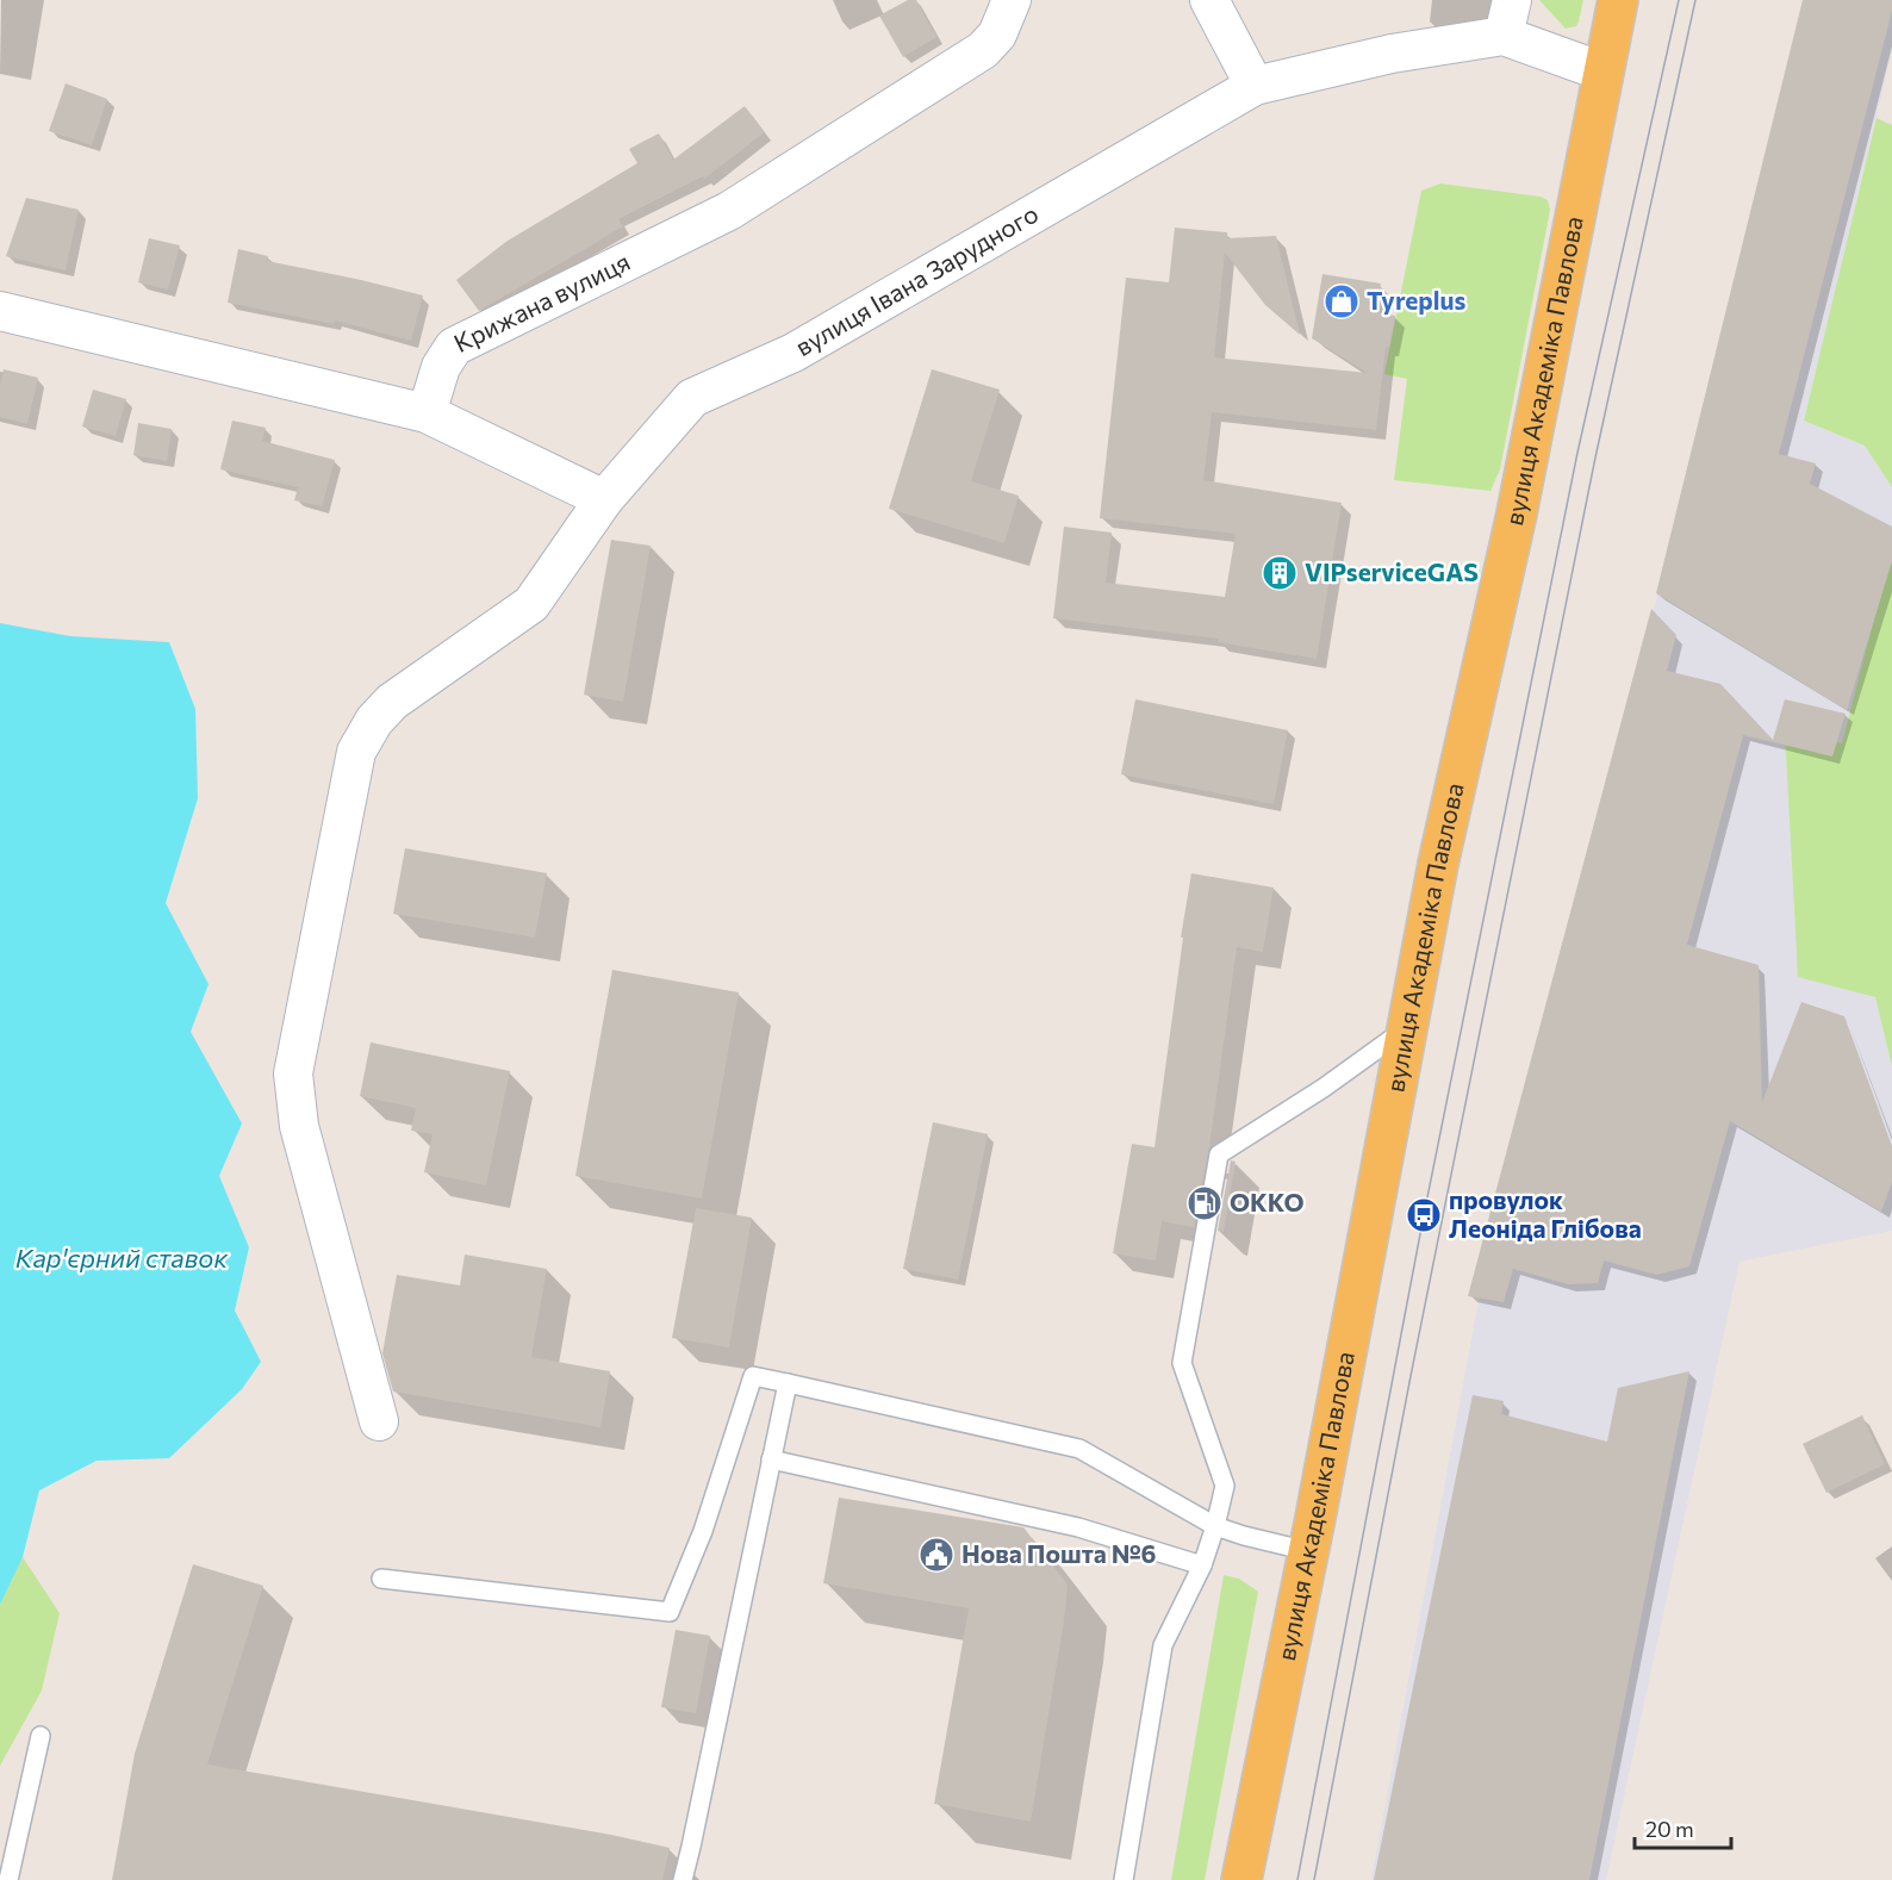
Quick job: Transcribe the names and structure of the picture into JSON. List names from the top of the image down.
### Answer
{
  "streets": {
    "main road": ["вулиця Академіка Павлова"],
    "street": ["вулиця Івана Зарудного", "Крижана вулиця"]
  },
  "water": ["Кар'єрний ставок"],
  "places": {
    "shop": ["Tyreplus"],
    "building": ["VIPserviceGAS"],
    "fuel station": ["ОККО"],
    "bus stop": ["провулок Леоніда Глібова"],
    "public building": ["Нова Пошта №6"]
  },
  "scale_bar": "20 m"
}
